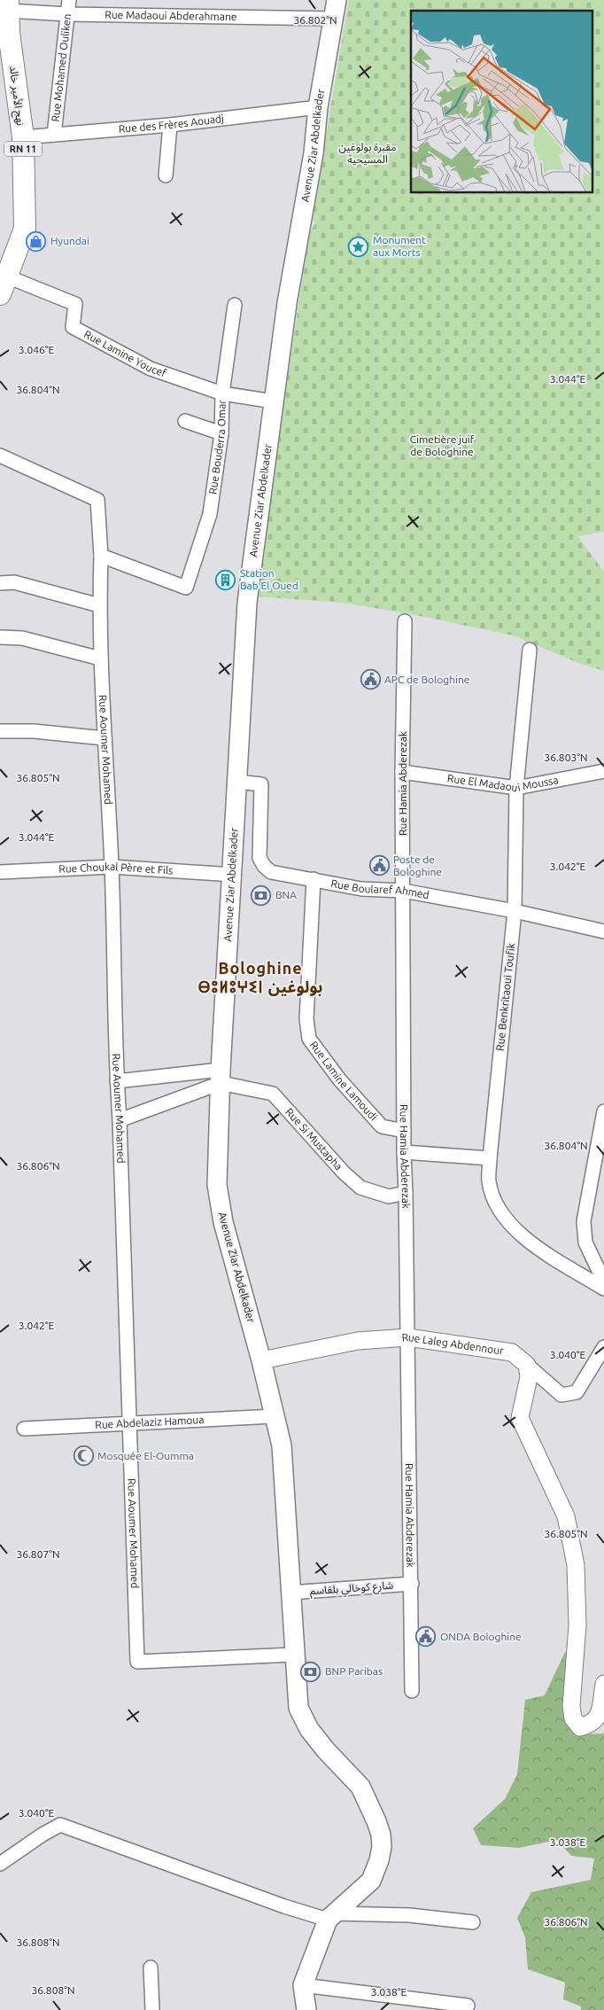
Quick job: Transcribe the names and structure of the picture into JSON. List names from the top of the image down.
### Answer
{
  "streets": {
    "main road": ["نهج الأمير خالد", "Avenue Ziar Abdelkader", "RN 11"],
    "street": [
      "Rue Madaoui Abderahmane",
      "Rue Mohamed Ouliken",
      "Rue des Frères Aouadj",
      "Rue Lamine Youcef",
      "Rue Bouderra Omar",
      "Rue Aoumer Mohamed",
      "Rue El Madaoui Moussa",
      "Rue Hamia Abderezak",
      "Rue Choukal Père et Fils",
      "Rue Boularef Ahmed",
      "Rue Benkritaoui Toufik",
      "Rue Lamine Lamoudi",
      "Rue Si Mustapha",
      "Rue Laleg Abdennour",
      "Rue Abdelaziz Hamoua",
      "شارع كوخالي بلقاسم"
    ]
  },
  "crossings": [
    ["Rue Madaoui Abderahmane", "Rue Mohamed Ouliken"],
    ["Rue Madaoui Abderahmane", "نهج الأمير خالد"],
    ["Rue Madaoui Abderahmane", "Avenue Ziar Abdelkader"],
    ["Rue Mohamed Ouliken", "Rue des Frères Aouadj"],
    ["نهج الأمير خالد", "Rue des Frères Aouadj"],
    ["نهج الأمير خالد", "Rue Lamine Youcef"],
    ["Rue des Frères Aouadj", "Avenue Ziar Abdelkader"],
    ["Avenue Ziar Abdelkader", "Rue Lamine Youcef"],
    ["Avenue Ziar Abdelkader", "Rue Aoumer Mohamed"],
    ["Avenue Ziar Abdelkader", "Rue Choukal Père et Fils"],
    ["Avenue Ziar Abdelkader", "Rue Boularef Ahmed"],
    ["Avenue Ziar Abdelkader", "Rue Si Mustapha"],
    ["Avenue Ziar Abdelkader", "Rue Laleg Abdennour"],
    ["Avenue Ziar Abdelkader", "Rue Abdelaziz Hamoua"],
    ["Avenue Ziar Abdelkader", "شارع كوخالي بلقاسم"],
    ["Rue Lamine Youcef", "Rue Bouderra Omar"],
    ["Rue Bouderra Omar", "Rue Aoumer Mohamed"],
    ["Rue Aoumer Mohamed", "Rue Choukal Père et Fils"],
    ["Rue Aoumer Mohamed", "Rue Abdelaziz Hamoua"],
    ["Rue El Madaoui Moussa", "Rue Hamia Abderezak"],
    ["Rue El Madaoui Moussa", "Rue Benkritaoui Toufik"],
    ["Rue Hamia Abderezak", "Rue Boularef Ahmed"],
    ["Rue Hamia Abderezak", "Rue Lamine Lamoudi"],
    ["Rue Hamia Abderezak", "Rue Si Mustapha"],
    ["Rue Hamia Abderezak", "Rue Laleg Abdennour"],
    ["Rue Hamia Abderezak", "شارع كوخالي بلقاسم"],
    ["Rue Boularef Ahmed", "Rue Benkritaoui Toufik"],
    ["Rue Boularef Ahmed", "Rue Lamine Lamoudi"]
  ],
  "districts": ["Bologhine ⴱⵓⵍⵓⵖⵉⵏ بولوغين"],
  "parks": ["مقبرة بولوغين المسيحية", "Cimetière juif de Bologhine"],
  "places": {
    "shop": ["Hyundai"],
    "place": ["Monument aux Morts"],
    "building": ["Station Bab El Oued"],
    "public building": ["APC de Bologhine", "Poste de Bologhine", "ONDA Bologhine"],
    "bank": ["BNA", "BNP Paribas"],
    "mosque": ["Mosquée El-Oumma"]
  },
  "coordinates": [
    "36.802°N",
    "3.046°E",
    "3.044°E",
    "36.804°N",
    "36.803°N",
    "36.805°N",
    "3.042°E",
    "36.806°N",
    "3.040°E",
    "36.807°N",
    "3.038°E",
    "36.808°N"
  ]
}
